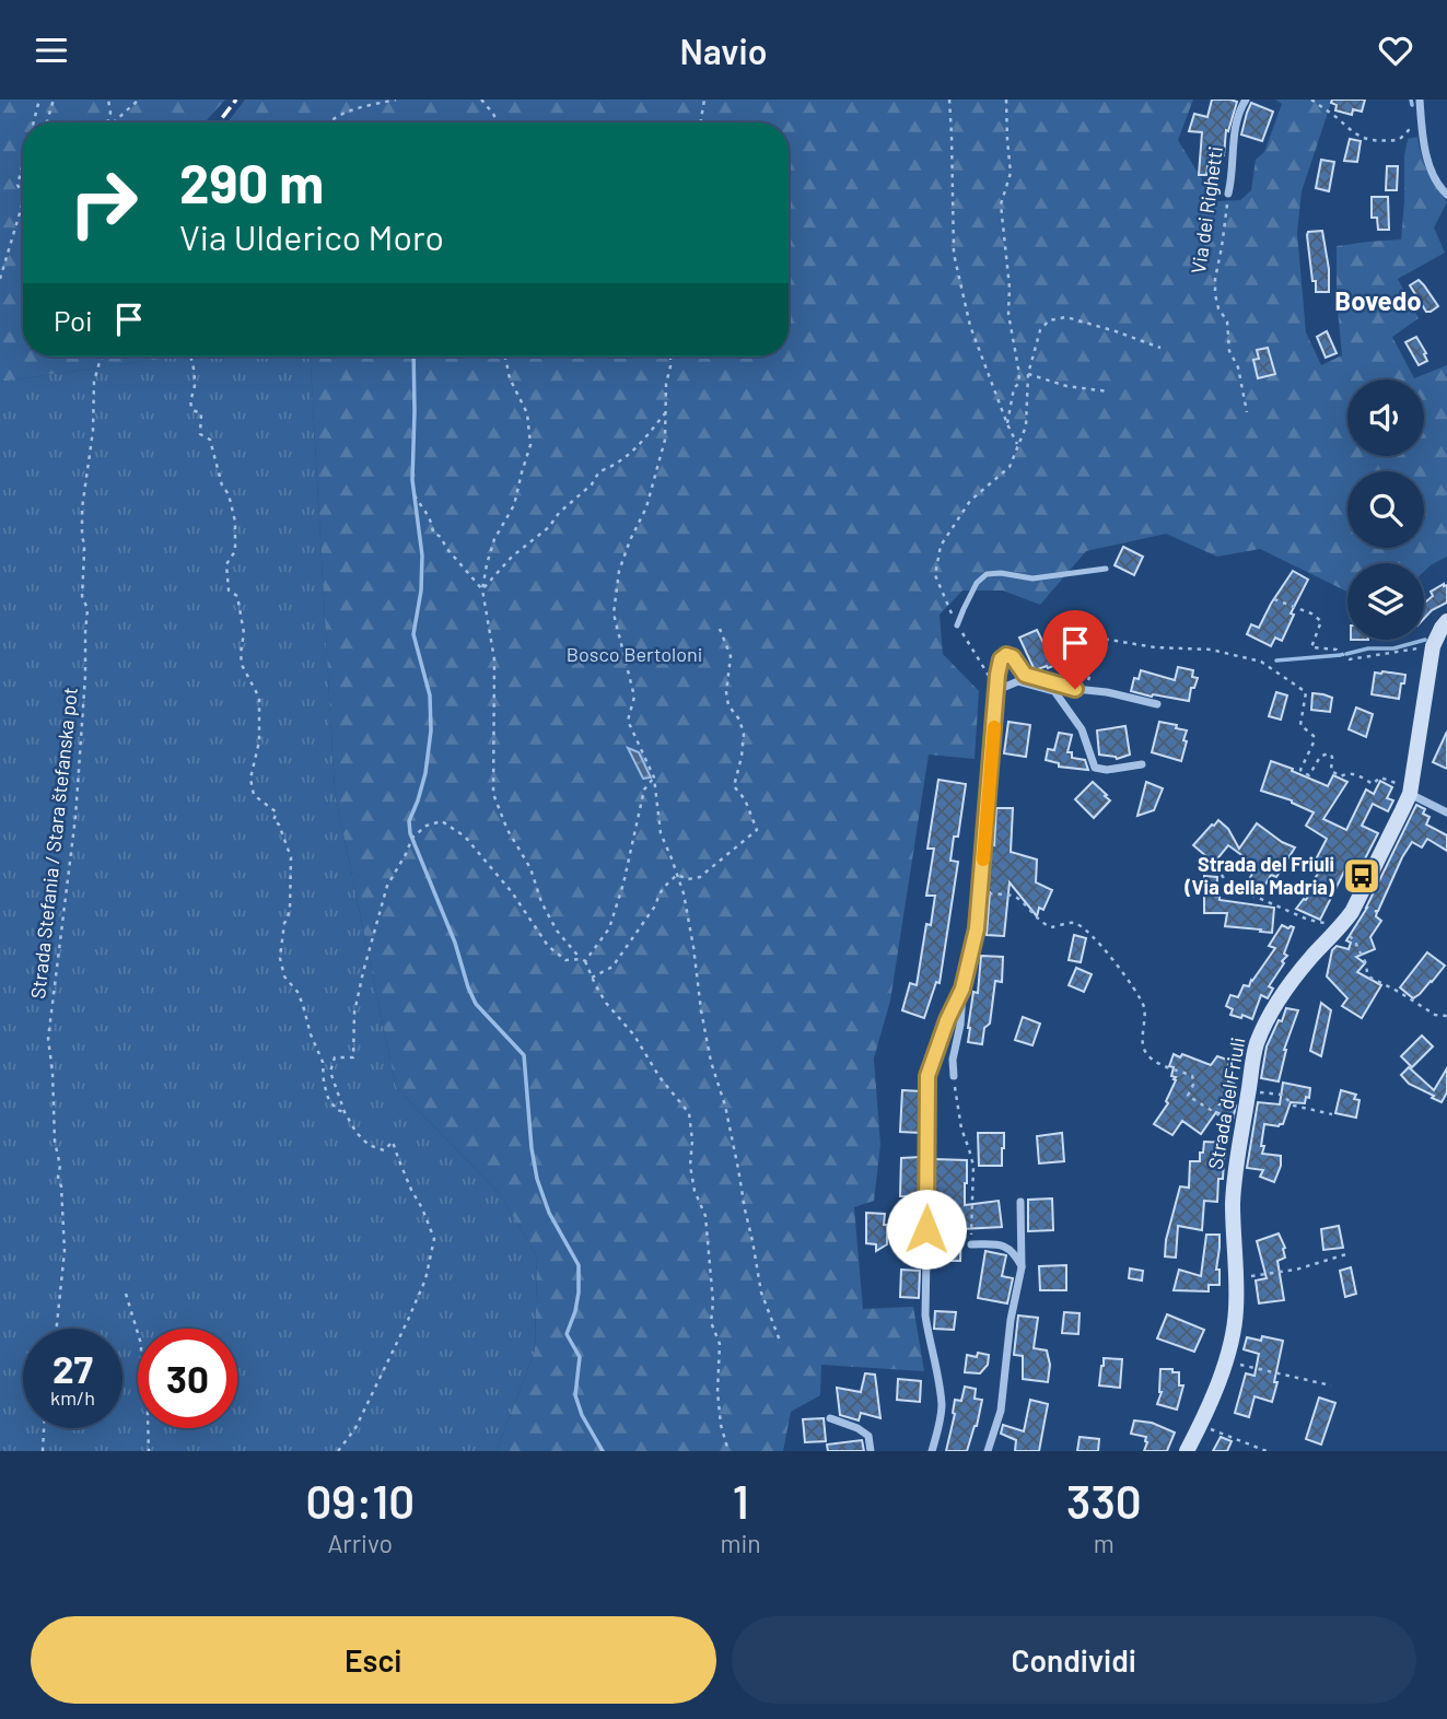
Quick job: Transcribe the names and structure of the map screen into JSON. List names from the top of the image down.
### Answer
{
  "streets": {
    "main road": ["Strada del Friuli"],
    "street": ["Via dei Righetti"],
    "path": ["Strada Stefania / Stara štefanska pot"]
  },
  "districts": ["Bovedo"],
  "parks": ["Bosco Bertoloni"],
  "places": {
    "bus stop": ["Strada del Friuli (Via della Madria)"]
  },
  "page": {
    "header": "Navio",
    "turn": ["290 m", "Via Ulderico Moro"],
    "then": "Poi",
    "speed": "27 km/h",
    "limit": "30",
    "eta": [
      "09:10",
      "Arrivo",
      "1",
      "min",
      "330",
      "m"
    ],
    "buttons": ["Esci", "Condividi"]
  }
}
